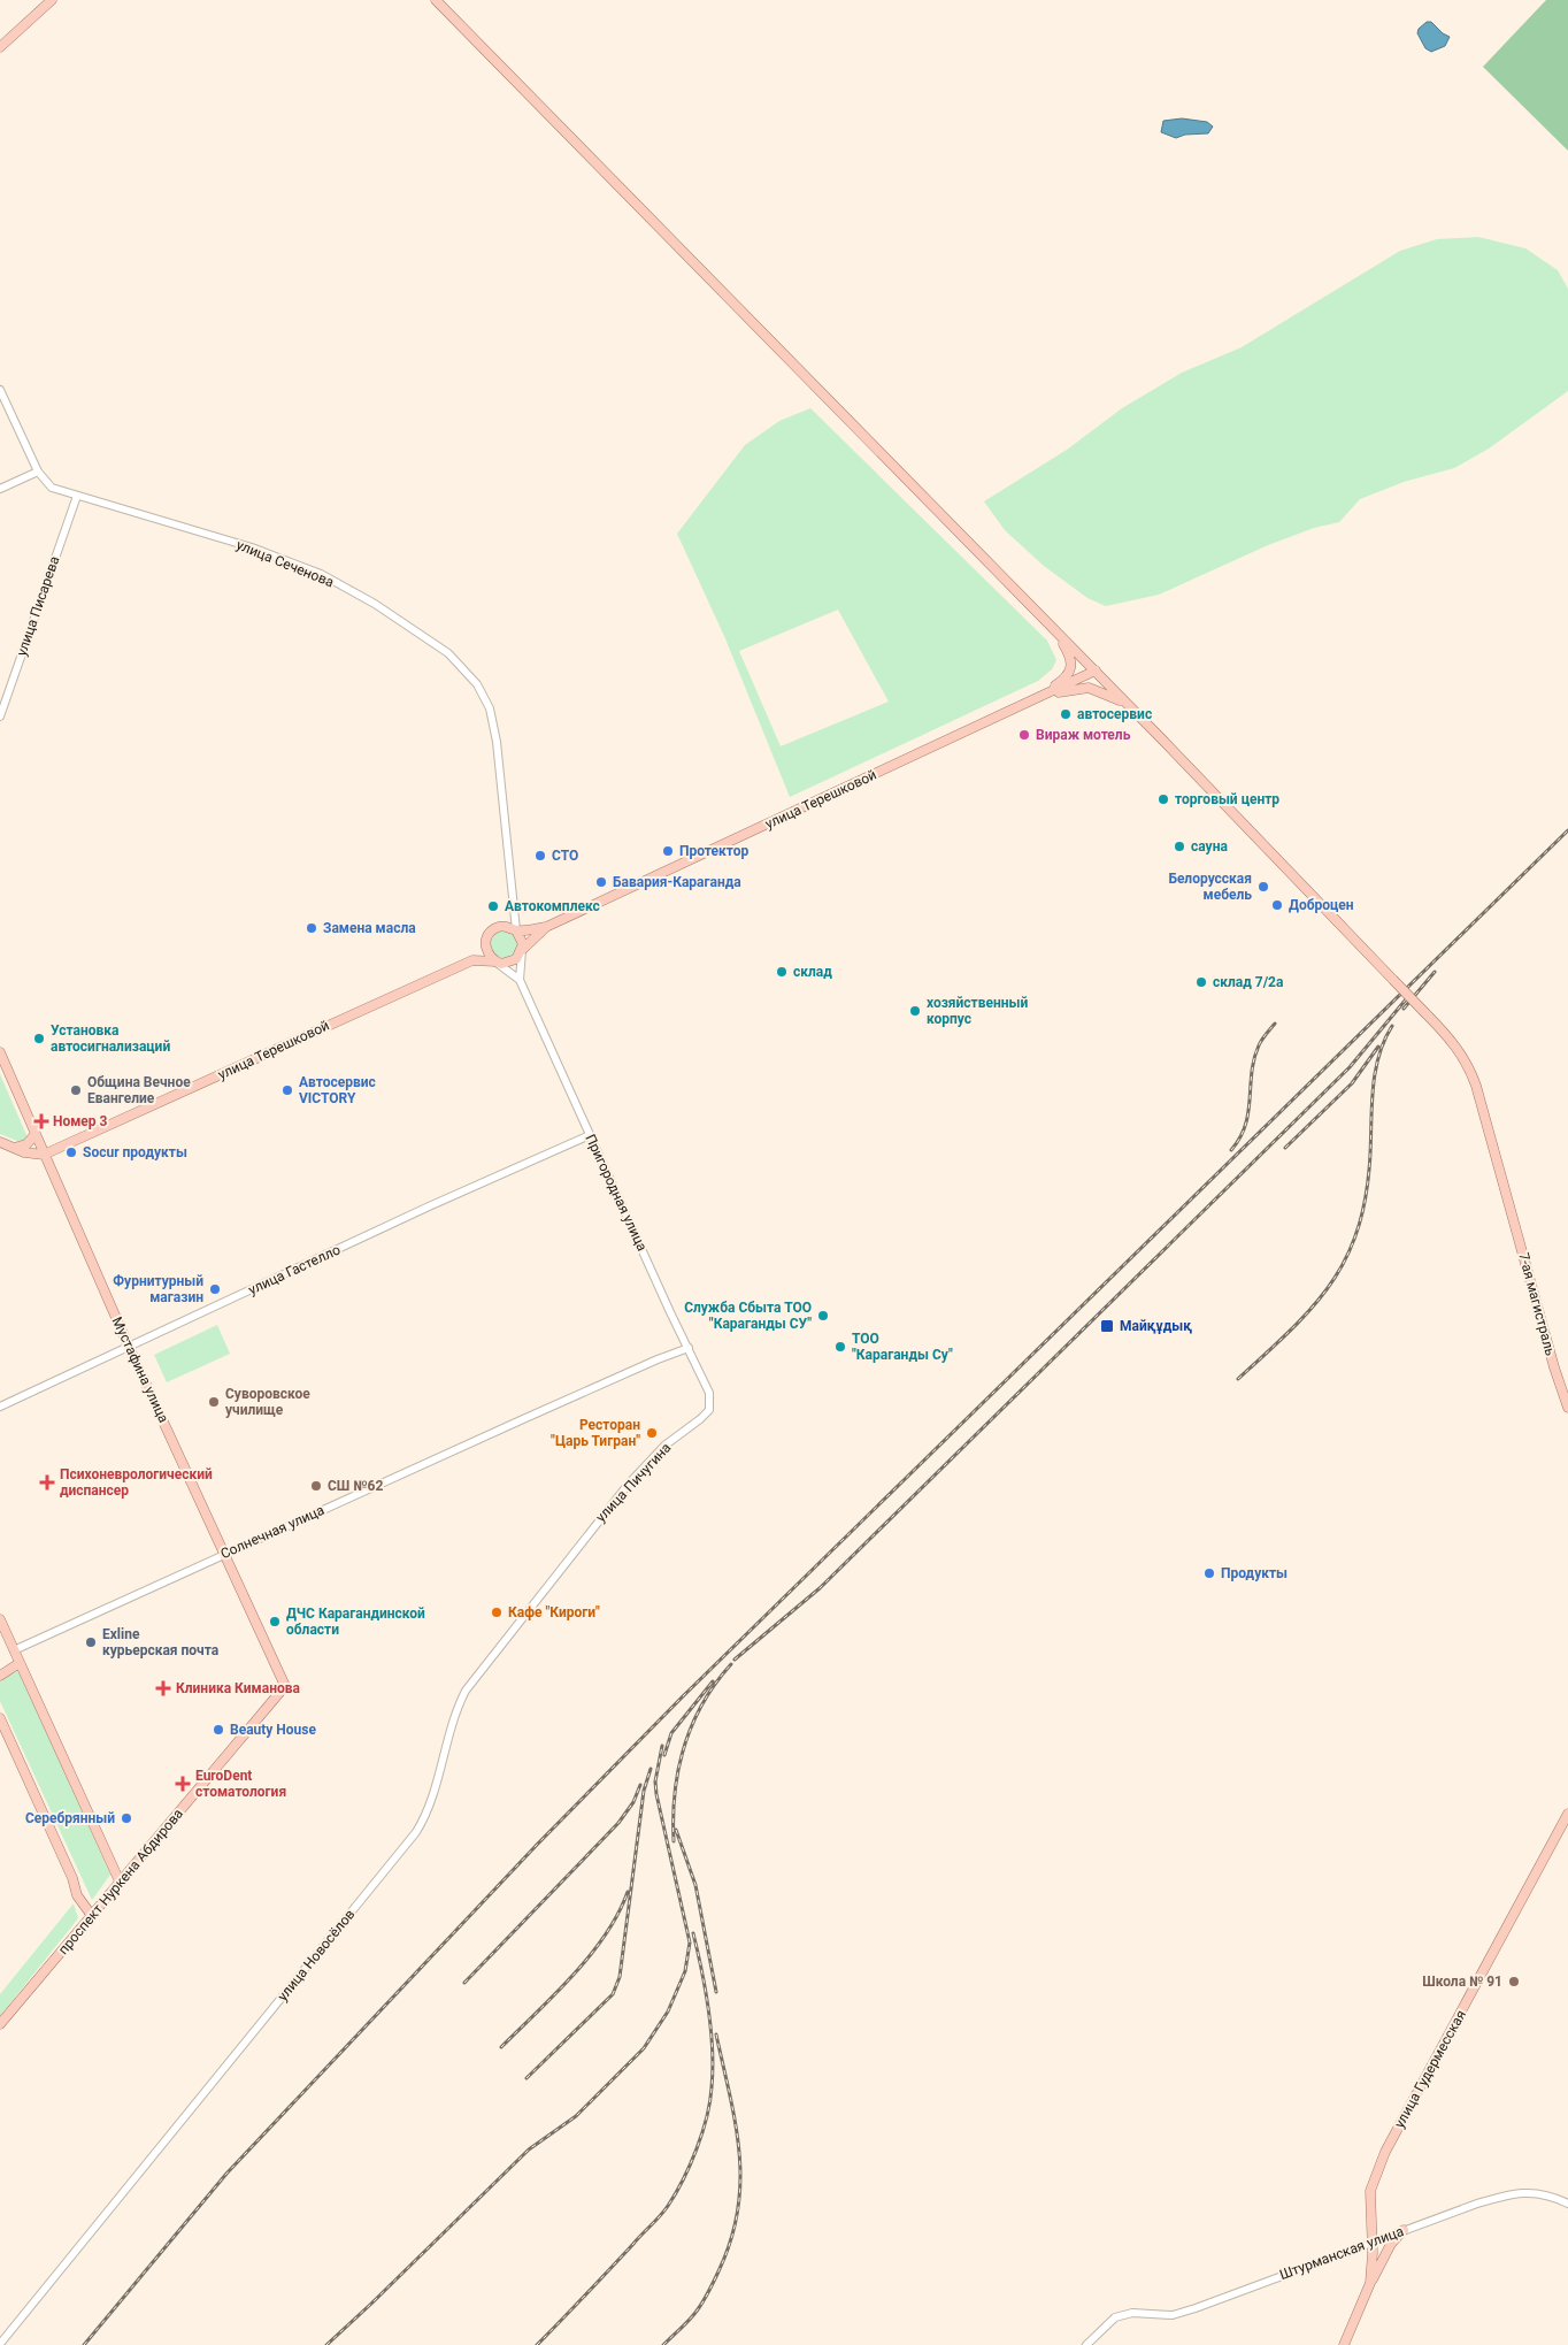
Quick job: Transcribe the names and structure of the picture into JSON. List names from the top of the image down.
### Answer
{
  "streets": {
    "main road": [
      "улица Терешковой",
      "7-ая магистраль",
      "Мустафина улица",
      "проспект Нуркена Абдирова",
      "улица Гудермесская"
    ],
    "street": [
      "улица Сеченова",
      "улица Писарева",
      "Пригородная улица",
      "улица Гастелло",
      "улица Пичугина",
      "Солнечная улица",
      "улица Новосёлов",
      "Штурманская улица"
    ]
  },
  "crossings": [
    ["улица Сеченова", "улица Писарева"],
    ["улица Сеченова", "улица Терешковой"],
    ["улица Терешковой", "7-ая магистраль"],
    ["улица Терешковой", "Мустафина улица"],
    ["Пригородная улица", "улица Гастелло"],
    ["Пригородная улица", "улица Пичугина"],
    ["Пригородная улица", "Солнечная улица"],
    ["улица Гастелло", "Мустафина улица"],
    ["Мустафина улица", "Солнечная улица"],
    ["Мустафина улица", "проспект Нуркена Абдирова"],
    ["улица Пичугина", "улица Новосёлов"],
    ["улица Гудермесская", "Штурманская улица"]
  ],
  "places": {
    "other": [
      "автосервис",
      "Вираж мотель",
      "торговый центр",
      "сауна",
      "Протектор",
      "СТО",
      "Бавария-Караганда",
      "Белорусская мебель",
      "Доброцен",
      "Автокомплекс",
      "Замена масла",
      "склад",
      "склад 7/2а",
      "хозяйственный корпус",
      "Установка автосигнализаций",
      "Община Вечное Евангелие",
      "Автосервис VICTORY",
      "Socur продукты",
      "Фурнитурный магазин",
      "Служба Сбыта ТОО \"Караганды СУ\"",
      "ТОО \"Караганды Су\"",
      "Суворовское училище",
      "Ресторан \"Царь Тигран\"",
      "СШ №62",
      "Продукты",
      "Кафе \"Кироги\"",
      "ДЧС Карагандинской области",
      "Exline курьерская почта",
      "Beauty House",
      "Серебрянный",
      "Школа № 91"
    ],
    "health": [
      "Номер 3",
      "Психоневрологический диспансер",
      "Клиника Киманова",
      "EuroDent стоматология"
    ],
    "transit": ["Майқұдық"]
  }
}
